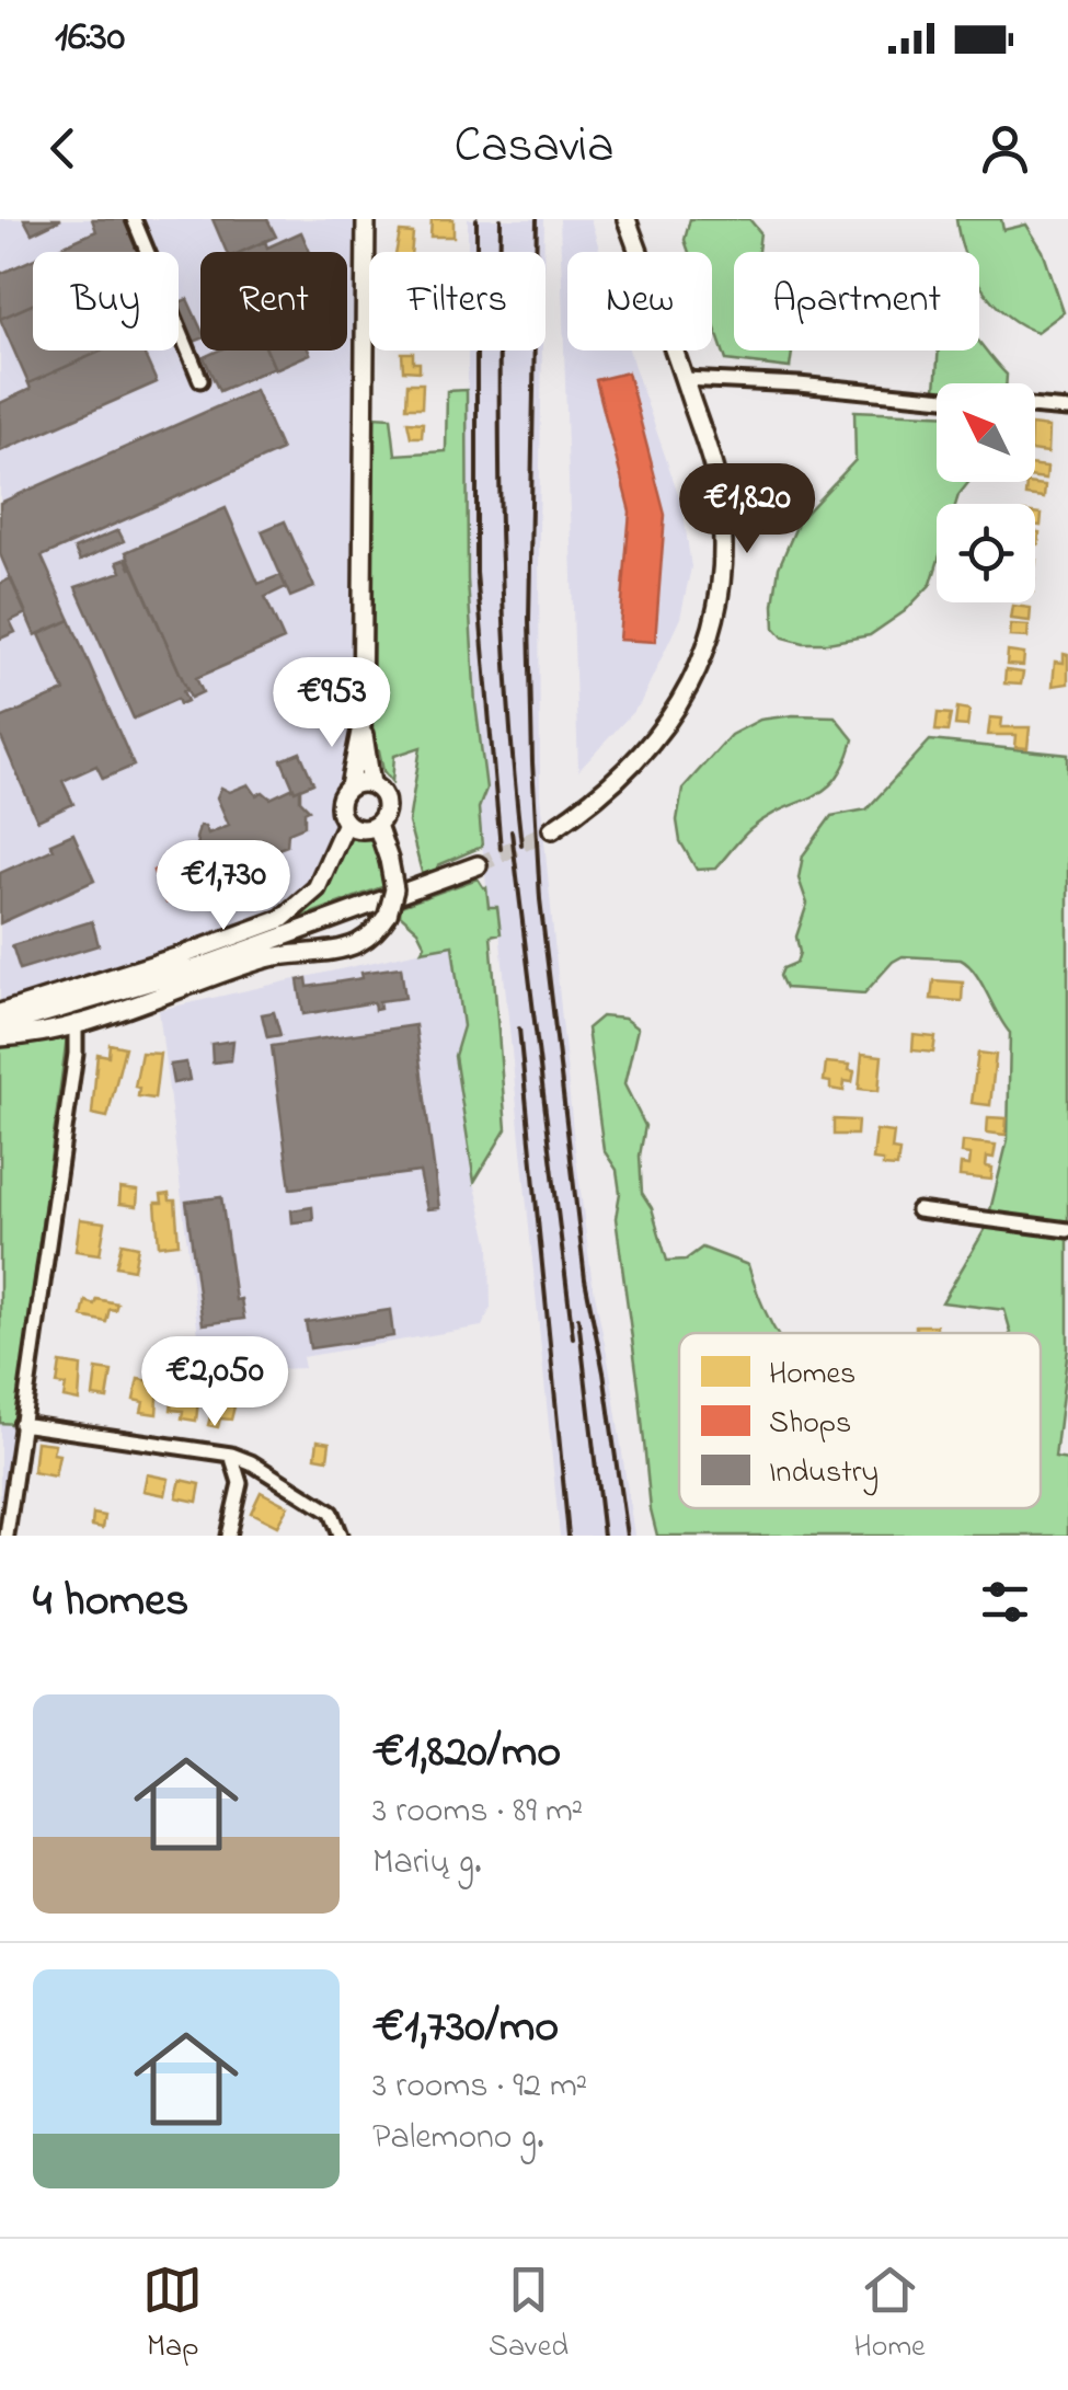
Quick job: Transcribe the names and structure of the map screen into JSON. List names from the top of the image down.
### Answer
{
  "legend": ["Homes", "Shops", "Industry"],
  "north": "top left",
  "page": {
    "status": "16:30",
    "header": "Casavia",
    "chip": [
      "Buy",
      "Rent",
      "Filters",
      "New",
      "Apartment"
    ],
    "price": [
      "€1,820",
      "€953",
      "€1,730",
      "€2,050"
    ],
    "heading": "4 homes",
    "list": [
      {
        "name": "€1,820/mo",
        "note": "3 rooms · 89 m² · Marių g."
      },
      {
        "name": "€1,730/mo",
        "note": "3 rooms · 92 m² · Palemono g."
      }
    ],
    "tabs": ["Map", "Saved", "Home"]
  }
}
